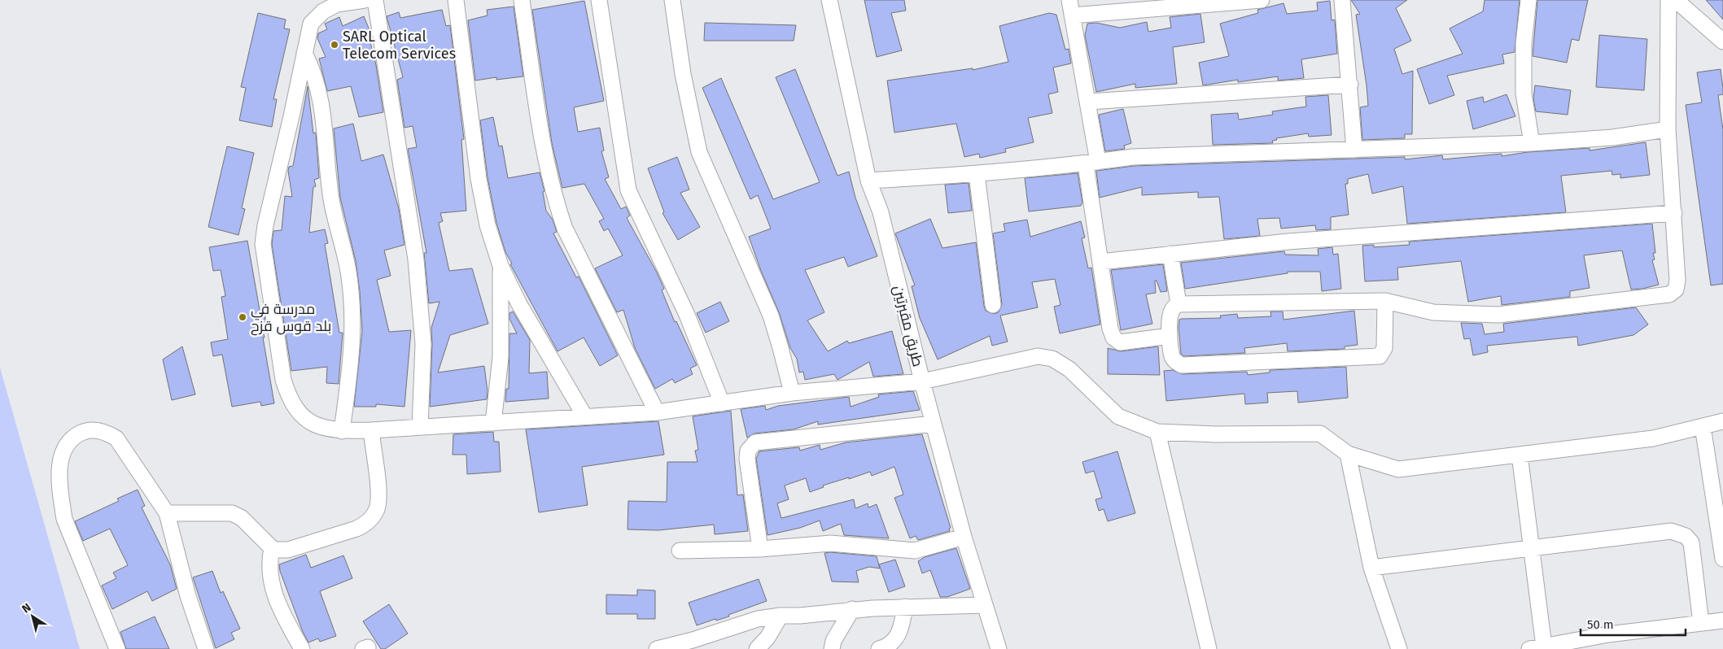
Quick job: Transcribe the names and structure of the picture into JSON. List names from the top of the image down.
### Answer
{
  "streets": {
    "street": ["طريق مقبرتين"]
  },
  "places": ["SARL Optical Telecom Services", "مدرسة في بلد قوس قزح"],
  "scale_bar": "50 m",
  "north": "top left"
}
